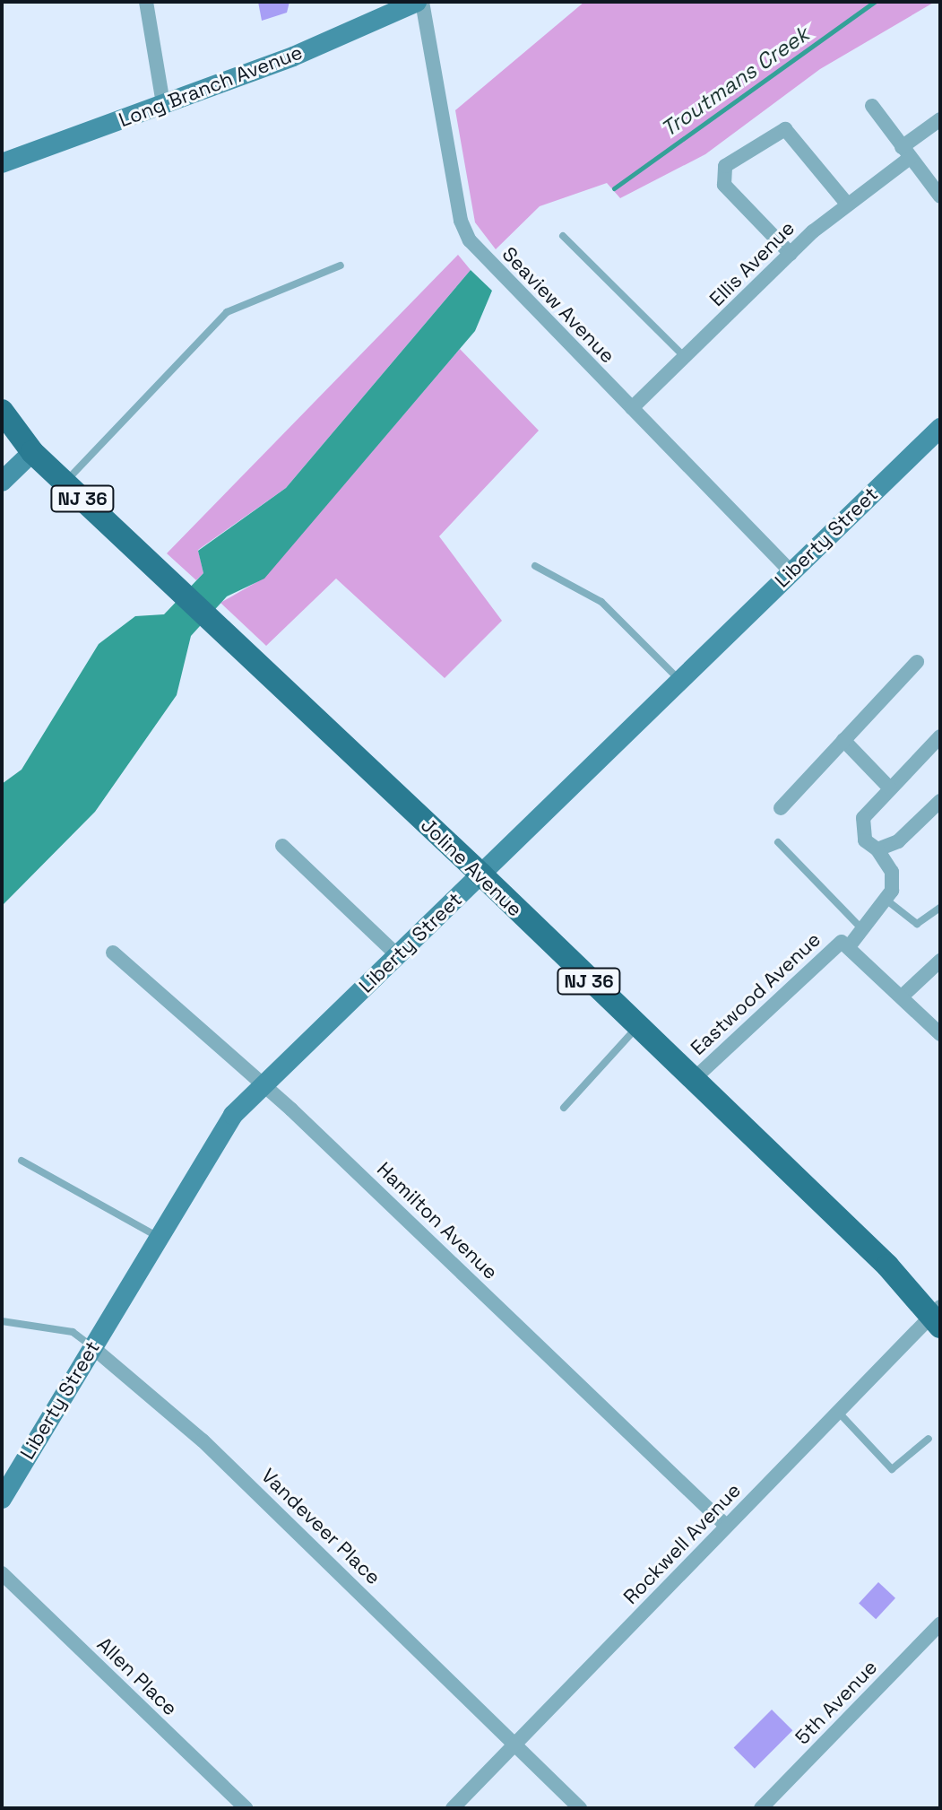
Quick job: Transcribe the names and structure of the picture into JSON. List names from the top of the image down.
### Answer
{
  "streets": {
    "main road": ["NJ 36", "Joline Avenue"],
    "street": [
      "Long Branch Avenue",
      "Ellis Avenue",
      "Seaview Avenue",
      "Liberty Street",
      "Eastwood Avenue",
      "Hamilton Avenue",
      "Vandeveer Place",
      "Rockwell Avenue",
      "Allen Place",
      "5th Avenue"
    ]
  },
  "crossings": [
    ["Long Branch Avenue", "Seaview Avenue"],
    ["Ellis Avenue", "Seaview Avenue"],
    ["Seaview Avenue", "Liberty Street"],
    ["Liberty Street", "Joline Avenue"],
    ["Liberty Street", "Hamilton Avenue"],
    ["Liberty Street", "Vandeveer Place"],
    ["Joline Avenue", "Eastwood Avenue"],
    ["Joline Avenue", "Rockwell Avenue"],
    ["Hamilton Avenue", "Rockwell Avenue"],
    ["Vandeveer Place", "Rockwell Avenue"]
  ],
  "water": ["Troutmans Creek"]
}
